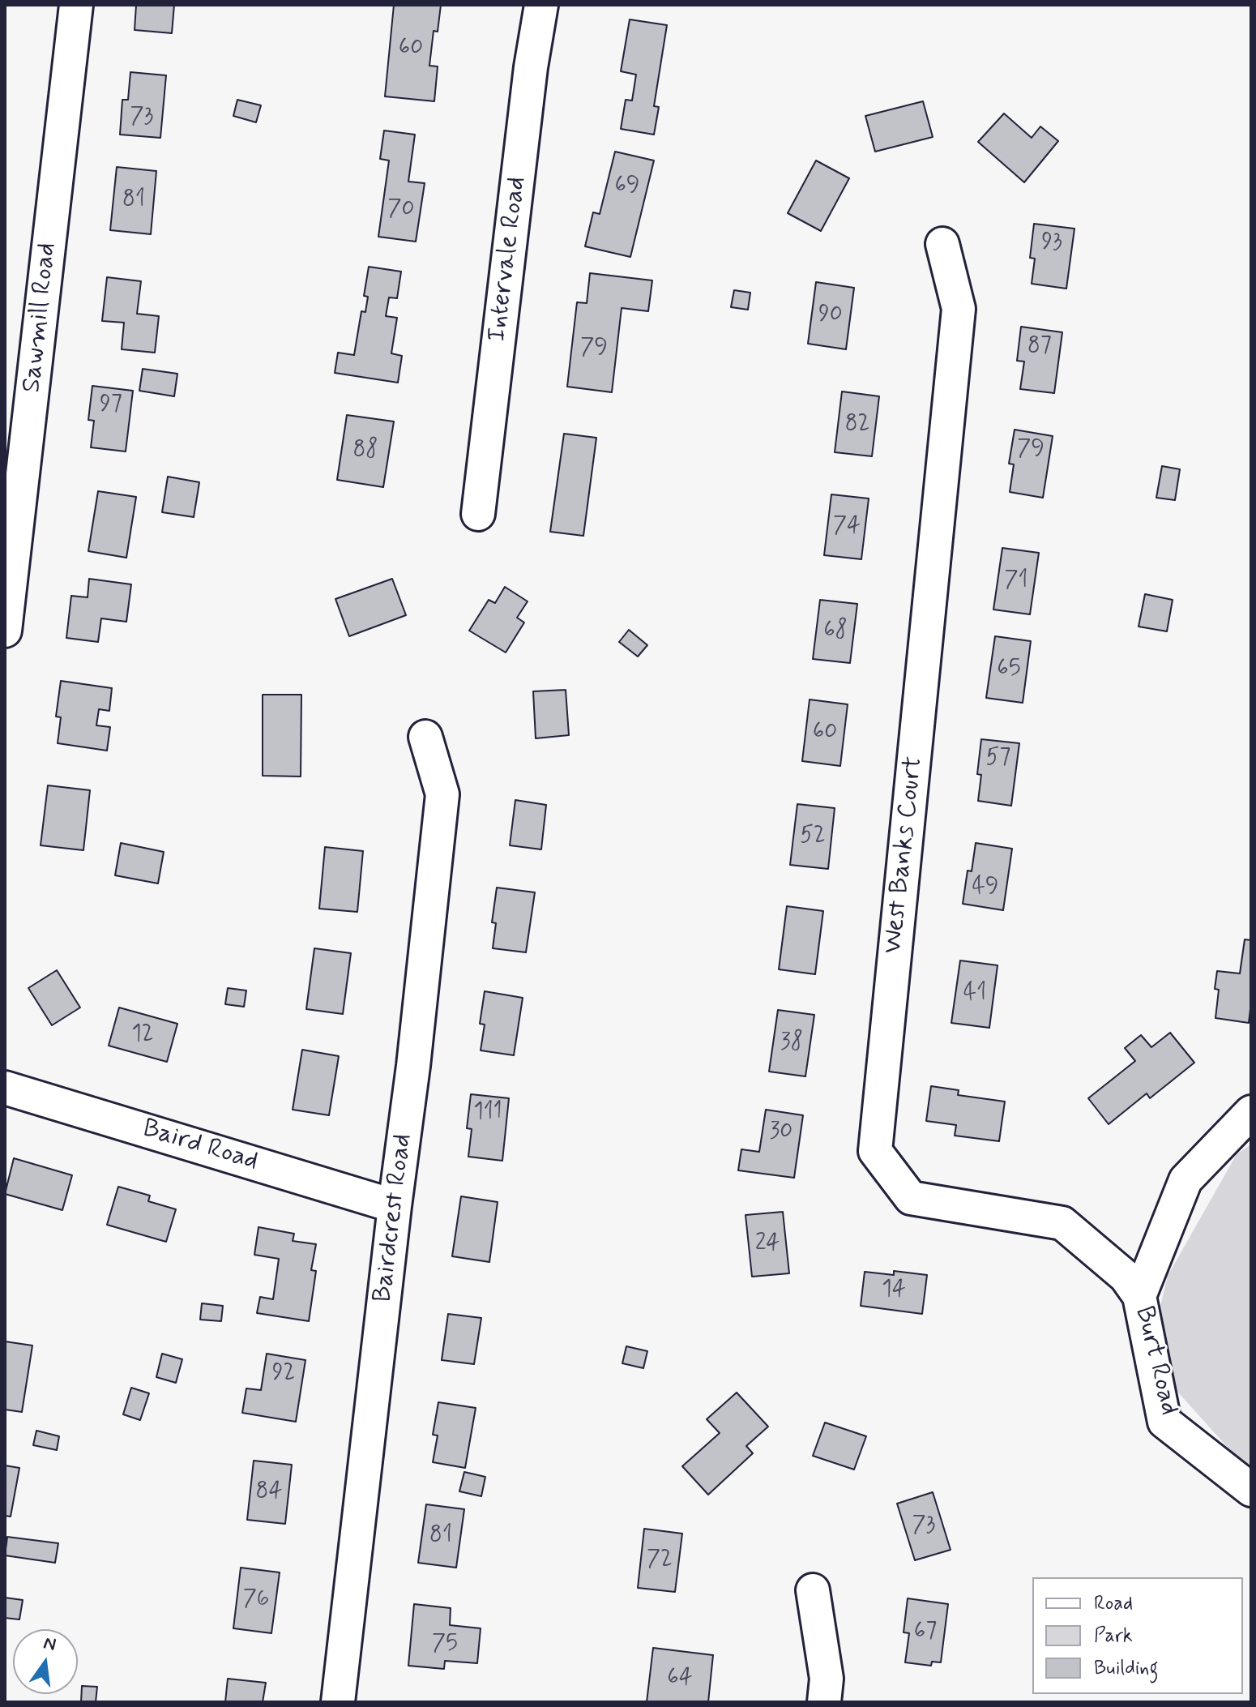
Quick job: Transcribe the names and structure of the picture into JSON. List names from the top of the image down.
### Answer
{
  "streets": {
    "street": [
      "Intervale Road",
      "Sawmill Road",
      "West Banks Court",
      "Baird Road",
      "Bairdcrest Road",
      "Burt Road"
    ]
  },
  "crossings": [
    ["West Banks Court", "Burt Road"],
    ["Baird Road", "Bairdcrest Road"]
  ],
  "house_numbers": [
    "60",
    "73",
    "69",
    "81",
    "70",
    "93",
    "90",
    "87",
    "79",
    "97",
    "82",
    "79",
    "88",
    "74",
    "71",
    "68",
    "65",
    "60",
    "57",
    "52",
    "49",
    "41",
    "12",
    "38",
    "111",
    "30",
    "24",
    "14",
    "92",
    "84",
    "73",
    "81",
    "72",
    "76",
    "67",
    "75",
    "64"
  ],
  "legend": ["Road", "Park", "Building"],
  "north": "top"
}
